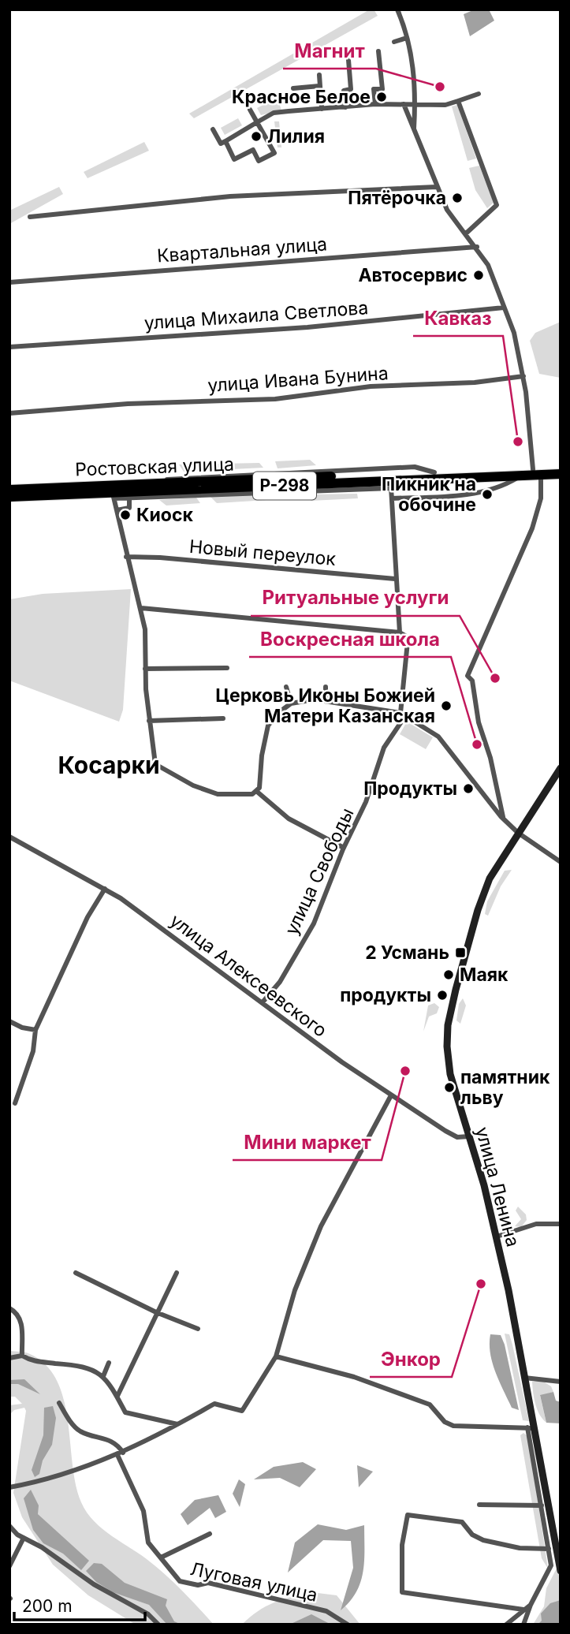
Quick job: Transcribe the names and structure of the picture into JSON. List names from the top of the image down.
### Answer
{
  "streets": {
    "highway": ["Ростовская улица", "Р-298"],
    "main road": ["улица Ленина"],
    "street": [
      "Квартальная улица",
      "улица Михаила Светлова",
      "улица Ивана Бунина",
      "Новый переулок",
      "улица Свободы",
      "улица Алексеевского",
      "Луговая улица"
    ]
  },
  "crossings": [
    ["Ростовская улица", "улица Свободы"],
    ["Новый переулок", "улица Свободы"],
    ["улица Свободы", "улица Алексеевского"],
    ["улица Алексеевского", "улица Ленина"]
  ],
  "districts": ["Косарки"],
  "places": {
    "other": [
      "Магнит",
      "Красное Белое",
      "Лилия",
      "Пятёрочка",
      "Автосервис",
      "Кавказ",
      "Пикник на обочине",
      "Киоск",
      "Ритуальные услуги",
      "Церковь Иконы Божией Матери Казанская",
      "Воскресная школа",
      "Продукты",
      "Маяк",
      "продукты",
      "Мини маркет",
      "памятник льву",
      "Энкор"
    ],
    "transit": ["2 Усмань"]
  },
  "scale_bar": "200 m"
}
